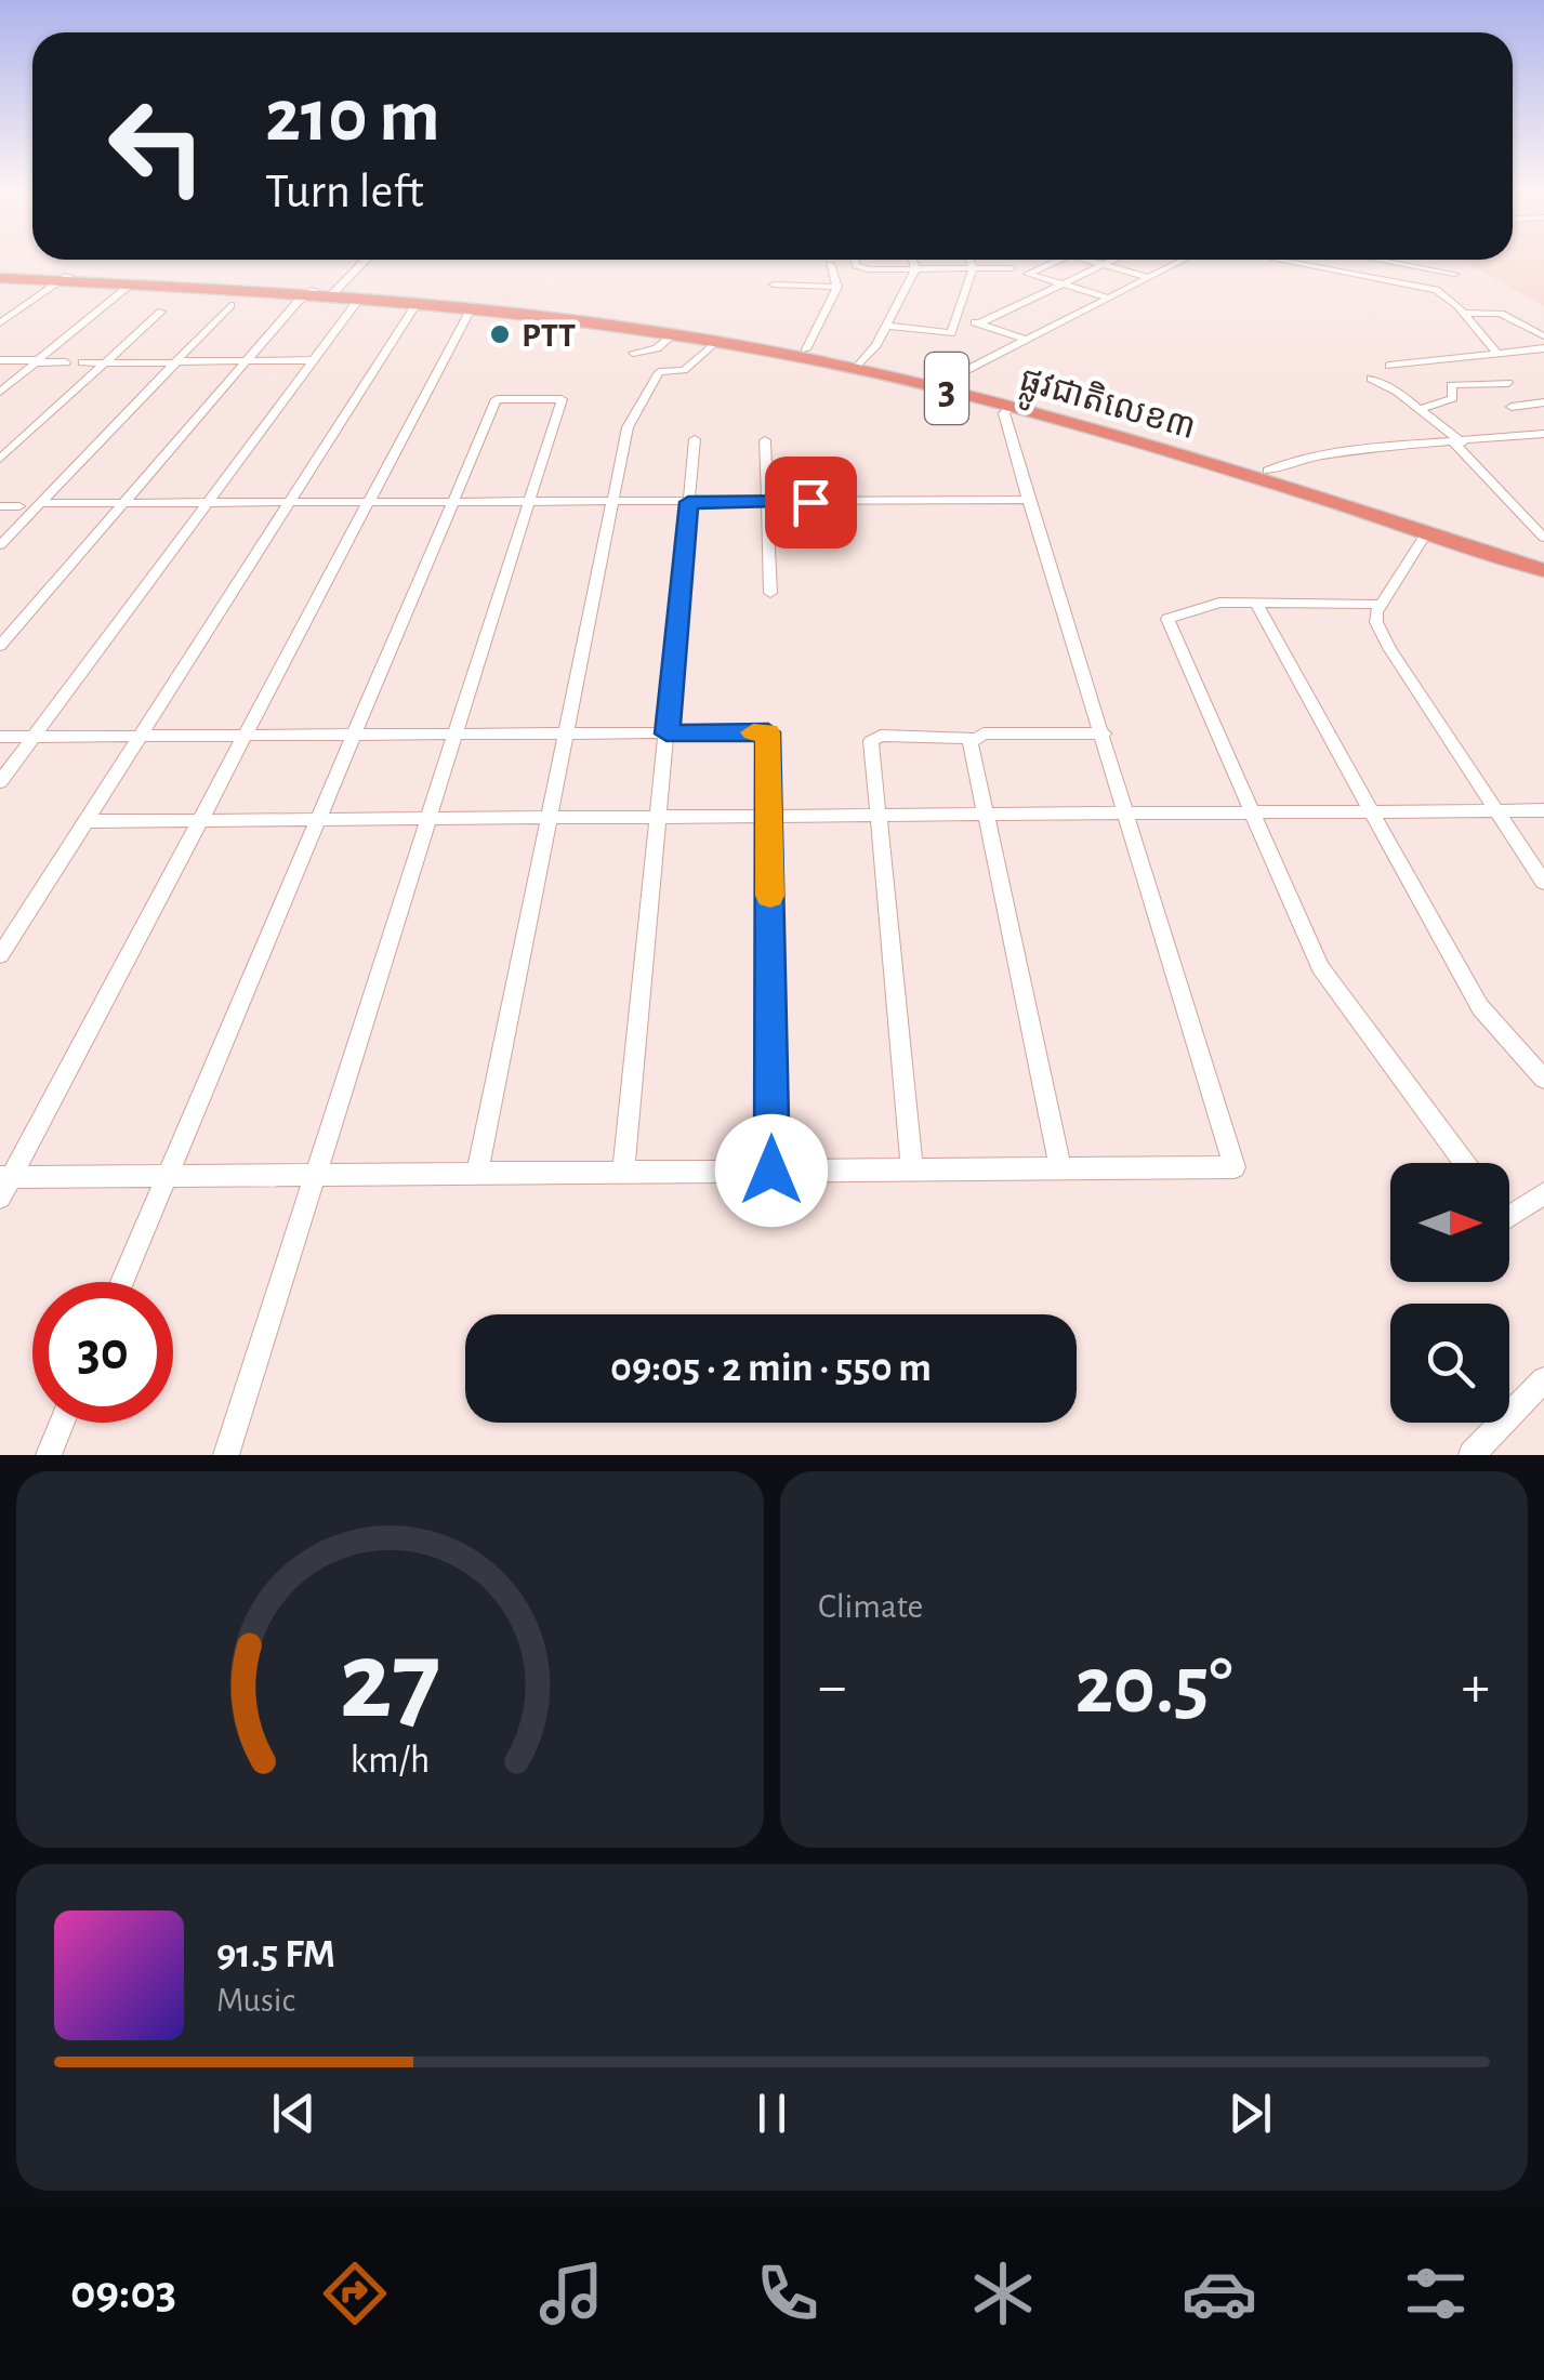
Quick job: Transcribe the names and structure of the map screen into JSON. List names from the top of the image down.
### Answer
{
  "streets": {
    "highway": ["3", "ផ្លូវជាតិលេខ៣"]
  },
  "places": ["PTT"],
  "north": "right",
  "page": {
    "turn": ["210 m", "Turn left"],
    "limit": "30",
    "trip": "09:05 · 2 min · 550 m",
    "tile": "Climate",
    "heat": ["−", "20.5°", "+"],
    "song": ["91.5 FM", "Music"],
    "tabs": "09:03",
    "gauge": ["27", "km/h"]
  }
}
